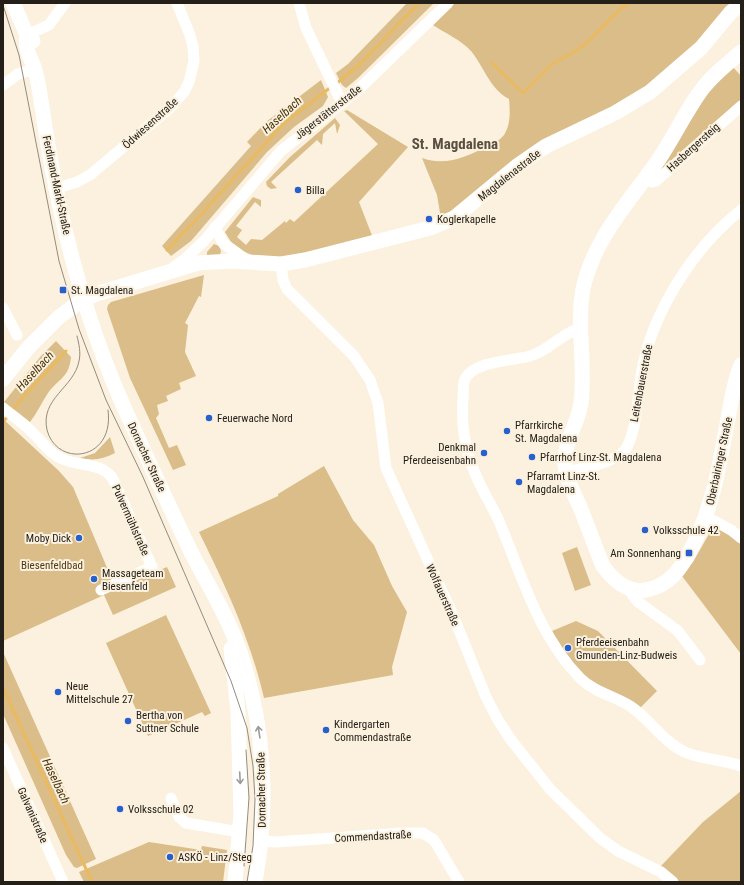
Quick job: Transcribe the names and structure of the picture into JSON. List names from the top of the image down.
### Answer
{
  "streets": {
    "street": [
      "Jägerstätterstraße",
      "Ödwiesenstraße",
      "Hasbergersteig",
      "Magdalenastraße",
      "Ferdinand-Markl-Straße",
      "Leitenbauerstraße",
      "Dornacher Straße",
      "Oberbairinger Straße",
      "Pulvermühlstraße",
      "Wolfauerstraße",
      "Galvanistraße",
      "Commendastraße"
    ]
  },
  "crossings": [
    ["Jägerstätterstraße", "Magdalenastraße"],
    ["Jägerstätterstraße", "Ferdinand-Markl-Straße"],
    ["Jägerstätterstraße", "Dornacher Straße"],
    ["Ödwiesenstraße", "Ferdinand-Markl-Straße"],
    ["Magdalenastraße", "Wolfauerstraße"],
    ["Ferdinand-Markl-Straße", "Dornacher Straße"],
    ["Leitenbauerstraße", "Oberbairinger Straße"],
    ["Dornacher Straße", "Commendastraße"]
  ],
  "districts": ["St. Magdalena"],
  "water": ["Haselbach"],
  "parks": ["Biesenfeldbad"],
  "places": {
    "other": [
      "Billa",
      "Koglerkapelle",
      "Feuerwache Nord",
      "Pfarrkirche St. Magdalena",
      "Denkmal Pferdeeisenbahn",
      "Pfarrhof Linz-St. Magdalena",
      "Pfarramt Linz-St. Magdalena",
      "Volksschule 42",
      "Moby Dick",
      "Massageteam Biesenfeld",
      "Pferdeeisenbahn Gmunden-Linz-Budweis",
      "Neue Mittelschule 27",
      "Bertha von Suttner Schule",
      "Kindergarten Commendastraße",
      "Volksschule 02",
      "ASKÖ - Linz/Steg"
    ],
    "transit": ["St. Magdalena", "Am Sonnenhang"]
  }
}
